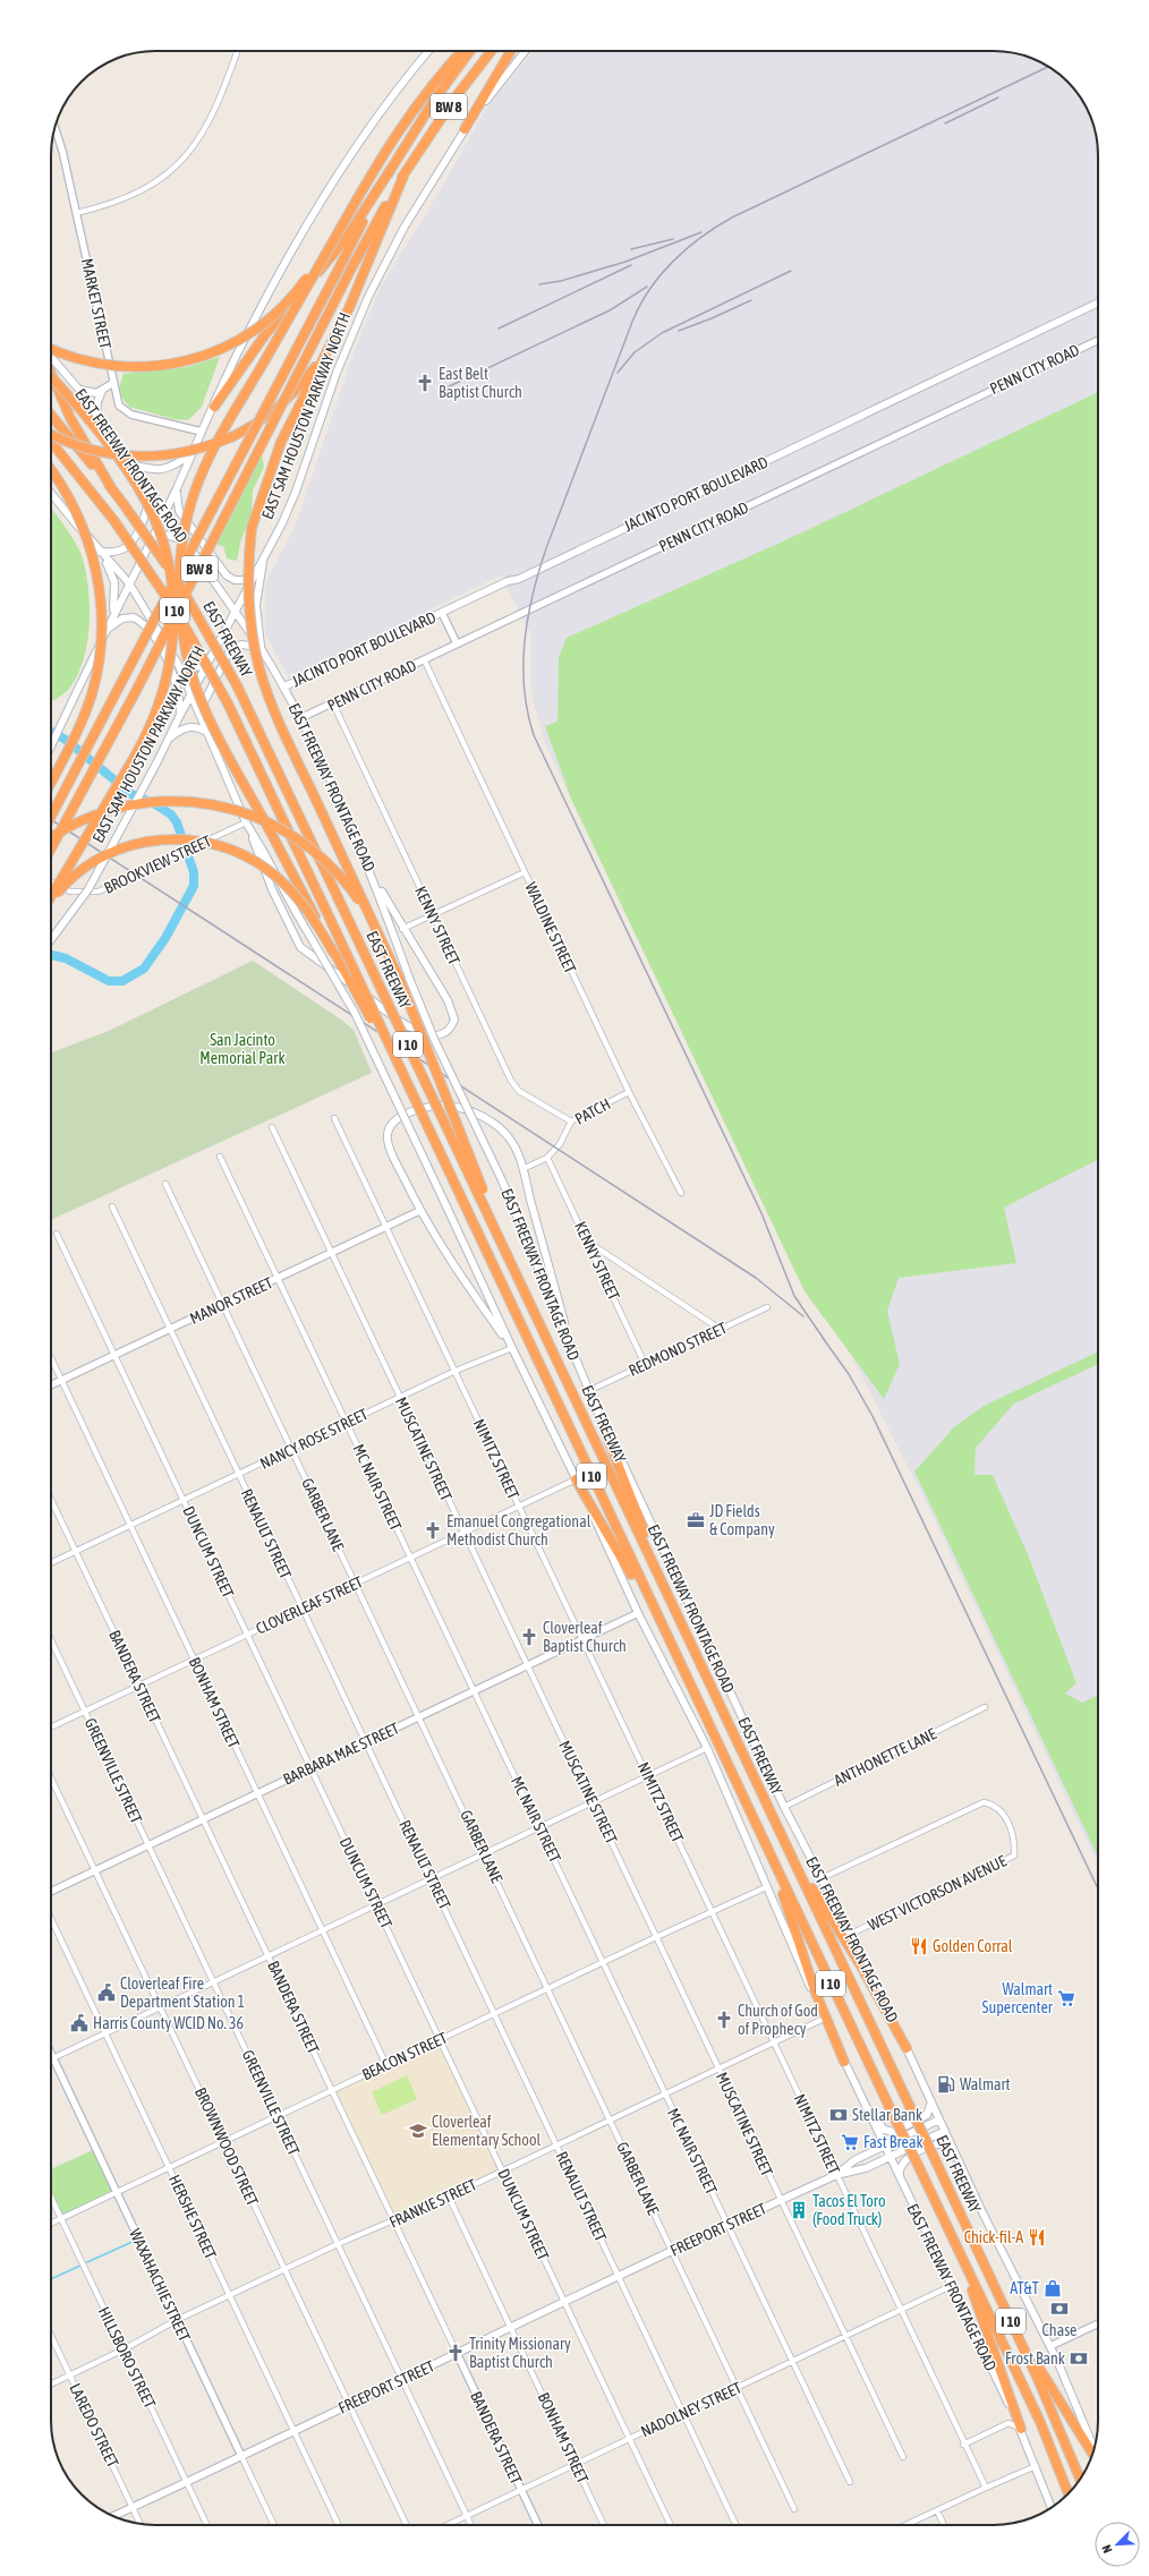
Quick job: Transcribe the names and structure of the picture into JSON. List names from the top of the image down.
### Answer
{
  "streets": {
    "highway": [
      "BW 8",
      "EAST SAM HOUSTON PARKWAY NORTH",
      "I 10",
      "EAST FREEWAY"
    ],
    "main road": ["EAST FREEWAY FRONTAGE ROAD", "JACINTO PORT BOULEVARD", "FREEPORT STREET"],
    "street": [
      "MARKET STREET",
      "PENN CITY ROAD",
      "BROOKVIEW STREET",
      "KENNY STREET",
      "WALDINE STREET",
      "PATCH",
      "MANOR STREET",
      "REDMOND STREET",
      "NANCY ROSE STREET",
      "MUSCATINE STREET",
      "NIMITZ STREET",
      "MC NAIR STREET",
      "GARBER LANE",
      "RENAULT STREET",
      "DUNCUM STREET",
      "CLOVERLEAF STREET",
      "BANDERA STREET",
      "BONHAM STREET",
      "BARBARA MAE STREET",
      "ANTHONETTE LANE",
      "GREENVILLE STREET",
      "WEST VICTORSON AVENUE",
      "BEACON STREET",
      "BROWNWOOD STREET",
      "FRANKIE STREET",
      "HERSHE STREET",
      "WAXAHACHIE STREET",
      "HILLSBORO STREET",
      "NADOLNEY STREET",
      "LAREDO STREET"
    ]
  },
  "crossings": [
    ["PENN CITY ROAD", "EAST FREEWAY FRONTAGE ROAD"],
    ["PENN CITY ROAD", "KENNY STREET"],
    ["PENN CITY ROAD", "WALDINE STREET"],
    ["EAST SAM HOUSTON PARKWAY NORTH", "EAST FREEWAY FRONTAGE ROAD"],
    ["EAST FREEWAY FRONTAGE ROAD", "JACINTO PORT BOULEVARD"],
    ["EAST FREEWAY FRONTAGE ROAD", "BROOKVIEW STREET"],
    ["EAST FREEWAY FRONTAGE ROAD", "REDMOND STREET"],
    ["EAST FREEWAY FRONTAGE ROAD", "NANCY ROSE STREET"],
    ["EAST FREEWAY FRONTAGE ROAD", "CLOVERLEAF STREET"],
    ["EAST FREEWAY FRONTAGE ROAD", "BARBARA MAE STREET"],
    ["EAST FREEWAY FRONTAGE ROAD", "ANTHONETTE LANE"],
    ["EAST FREEWAY FRONTAGE ROAD", "WEST VICTORSON AVENUE"],
    ["EAST FREEWAY FRONTAGE ROAD", "BEACON STREET"],
    ["EAST FREEWAY FRONTAGE ROAD", "FRANKIE STREET"],
    ["EAST FREEWAY FRONTAGE ROAD", "FREEPORT STREET"],
    ["EAST FREEWAY FRONTAGE ROAD", "NADOLNEY STREET"],
    ["KENNY STREET", "PATCH"],
    ["KENNY STREET", "REDMOND STREET"],
    ["WALDINE STREET", "PATCH"],
    ["MANOR STREET", "MUSCATINE STREET"],
    ["MANOR STREET", "NIMITZ STREET"],
    ["MANOR STREET", "MC NAIR STREET"],
    ["MANOR STREET", "GARBER LANE"],
    ["MANOR STREET", "RENAULT STREET"],
    ["MANOR STREET", "DUNCUM STREET"],
    ["MANOR STREET", "BONHAM STREET"],
    ["NANCY ROSE STREET", "MUSCATINE STREET"],
    ["NANCY ROSE STREET", "NIMITZ STREET"],
    ["NANCY ROSE STREET", "MC NAIR STREET"],
    ["NANCY ROSE STREET", "GARBER LANE"],
    ["NANCY ROSE STREET", "RENAULT STREET"],
    ["NANCY ROSE STREET", "DUNCUM STREET"],
    ["NANCY ROSE STREET", "BANDERA STREET"],
    ["NANCY ROSE STREET", "BONHAM STREET"],
    ["MUSCATINE STREET", "CLOVERLEAF STREET"],
    ["MUSCATINE STREET", "BARBARA MAE STREET"],
    ["MUSCATINE STREET", "BEACON STREET"],
    ["MUSCATINE STREET", "FRANKIE STREET"],
    ["MUSCATINE STREET", "FREEPORT STREET"],
    ["MUSCATINE STREET", "NADOLNEY STREET"],
    ["NIMITZ STREET", "CLOVERLEAF STREET"],
    ["NIMITZ STREET", "BARBARA MAE STREET"],
    ["NIMITZ STREET", "BEACON STREET"],
    ["NIMITZ STREET", "FRANKIE STREET"],
    ["NIMITZ STREET", "FREEPORT STREET"],
    ["NIMITZ STREET", "NADOLNEY STREET"],
    ["MC NAIR STREET", "CLOVERLEAF STREET"],
    ["MC NAIR STREET", "BARBARA MAE STREET"],
    ["MC NAIR STREET", "BEACON STREET"],
    ["MC NAIR STREET", "FRANKIE STREET"],
    ["MC NAIR STREET", "FREEPORT STREET"],
    ["MC NAIR STREET", "NADOLNEY STREET"],
    ["GARBER LANE", "CLOVERLEAF STREET"],
    ["GARBER LANE", "BARBARA MAE STREET"],
    ["GARBER LANE", "BEACON STREET"],
    ["GARBER LANE", "FRANKIE STREET"],
    ["GARBER LANE", "FREEPORT STREET"],
    ["GARBER LANE", "NADOLNEY STREET"],
    ["RENAULT STREET", "CLOVERLEAF STREET"],
    ["RENAULT STREET", "BARBARA MAE STREET"],
    ["RENAULT STREET", "BEACON STREET"],
    ["RENAULT STREET", "FRANKIE STREET"],
    ["RENAULT STREET", "FREEPORT STREET"],
    ["RENAULT STREET", "NADOLNEY STREET"],
    ["DUNCUM STREET", "CLOVERLEAF STREET"],
    ["DUNCUM STREET", "BARBARA MAE STREET"],
    ["DUNCUM STREET", "BEACON STREET"],
    ["DUNCUM STREET", "FRANKIE STREET"],
    ["DUNCUM STREET", "FREEPORT STREET"],
    ["DUNCUM STREET", "NADOLNEY STREET"],
    ["CLOVERLEAF STREET", "BANDERA STREET"],
    ["CLOVERLEAF STREET", "BONHAM STREET"],
    ["CLOVERLEAF STREET", "GREENVILLE STREET"],
    ["BANDERA STREET", "BARBARA MAE STREET"],
    ["BANDERA STREET", "BEACON STREET"],
    ["BANDERA STREET", "FRANKIE STREET"],
    ["BANDERA STREET", "FREEPORT STREET"],
    ["BANDERA STREET", "NADOLNEY STREET"],
    ["BONHAM STREET", "BARBARA MAE STREET"],
    ["BONHAM STREET", "BEACON STREET"],
    ["BONHAM STREET", "FRANKIE STREET"],
    ["BONHAM STREET", "FREEPORT STREET"],
    ["BONHAM STREET", "NADOLNEY STREET"],
    ["BARBARA MAE STREET", "GREENVILLE STREET"],
    ["BARBARA MAE STREET", "BROWNWOOD STREET"],
    ["GREENVILLE STREET", "BEACON STREET"],
    ["GREENVILLE STREET", "FRANKIE STREET"],
    ["GREENVILLE STREET", "FREEPORT STREET"],
    ["GREENVILLE STREET", "NADOLNEY STREET"],
    ["BEACON STREET", "BROWNWOOD STREET"],
    ["BEACON STREET", "HERSHE STREET"],
    ["BEACON STREET", "WAXAHACHIE STREET"],
    ["BEACON STREET", "HILLSBORO STREET"],
    ["BROWNWOOD STREET", "FRANKIE STREET"],
    ["BROWNWOOD STREET", "FREEPORT STREET"],
    ["FRANKIE STREET", "HERSHE STREET"],
    ["FRANKIE STREET", "WAXAHACHIE STREET"],
    ["FRANKIE STREET", "HILLSBORO STREET"],
    ["FRANKIE STREET", "LAREDO STREET"],
    ["HERSHE STREET", "FREEPORT STREET"],
    ["FREEPORT STREET", "WAXAHACHIE STREET"],
    ["FREEPORT STREET", "HILLSBORO STREET"],
    ["FREEPORT STREET", "LAREDO STREET"]
  ],
  "parks": ["San Jacinto Memorial Park"],
  "places": {
    "church": [
      "East Belt Baptist Church",
      "Emanuel Congregational Methodist Church",
      "Cloverleaf Baptist Church",
      "Church of God of Prophecy",
      "Trinity Missionary Baptist Church"
    ],
    "office": ["JD Fields & Company"],
    "restaurant": ["Golden Corral", "Chick-fil-A"],
    "public building": ["Cloverleaf Fire Department Station 1", "Harris County WCID No. 36"],
    "supermarket": ["Walmart Supercenter", "Fast Break"],
    "fuel station": ["Walmart"],
    "bank": ["Stellar Bank", "Chase", "Frost Bank"],
    "school or university": ["Cloverleaf Elementary School"],
    "building": ["Tacos El Toro (Food Truck)"],
    "shop": ["AT&T"]
  },
  "north": "bottom left"
}
